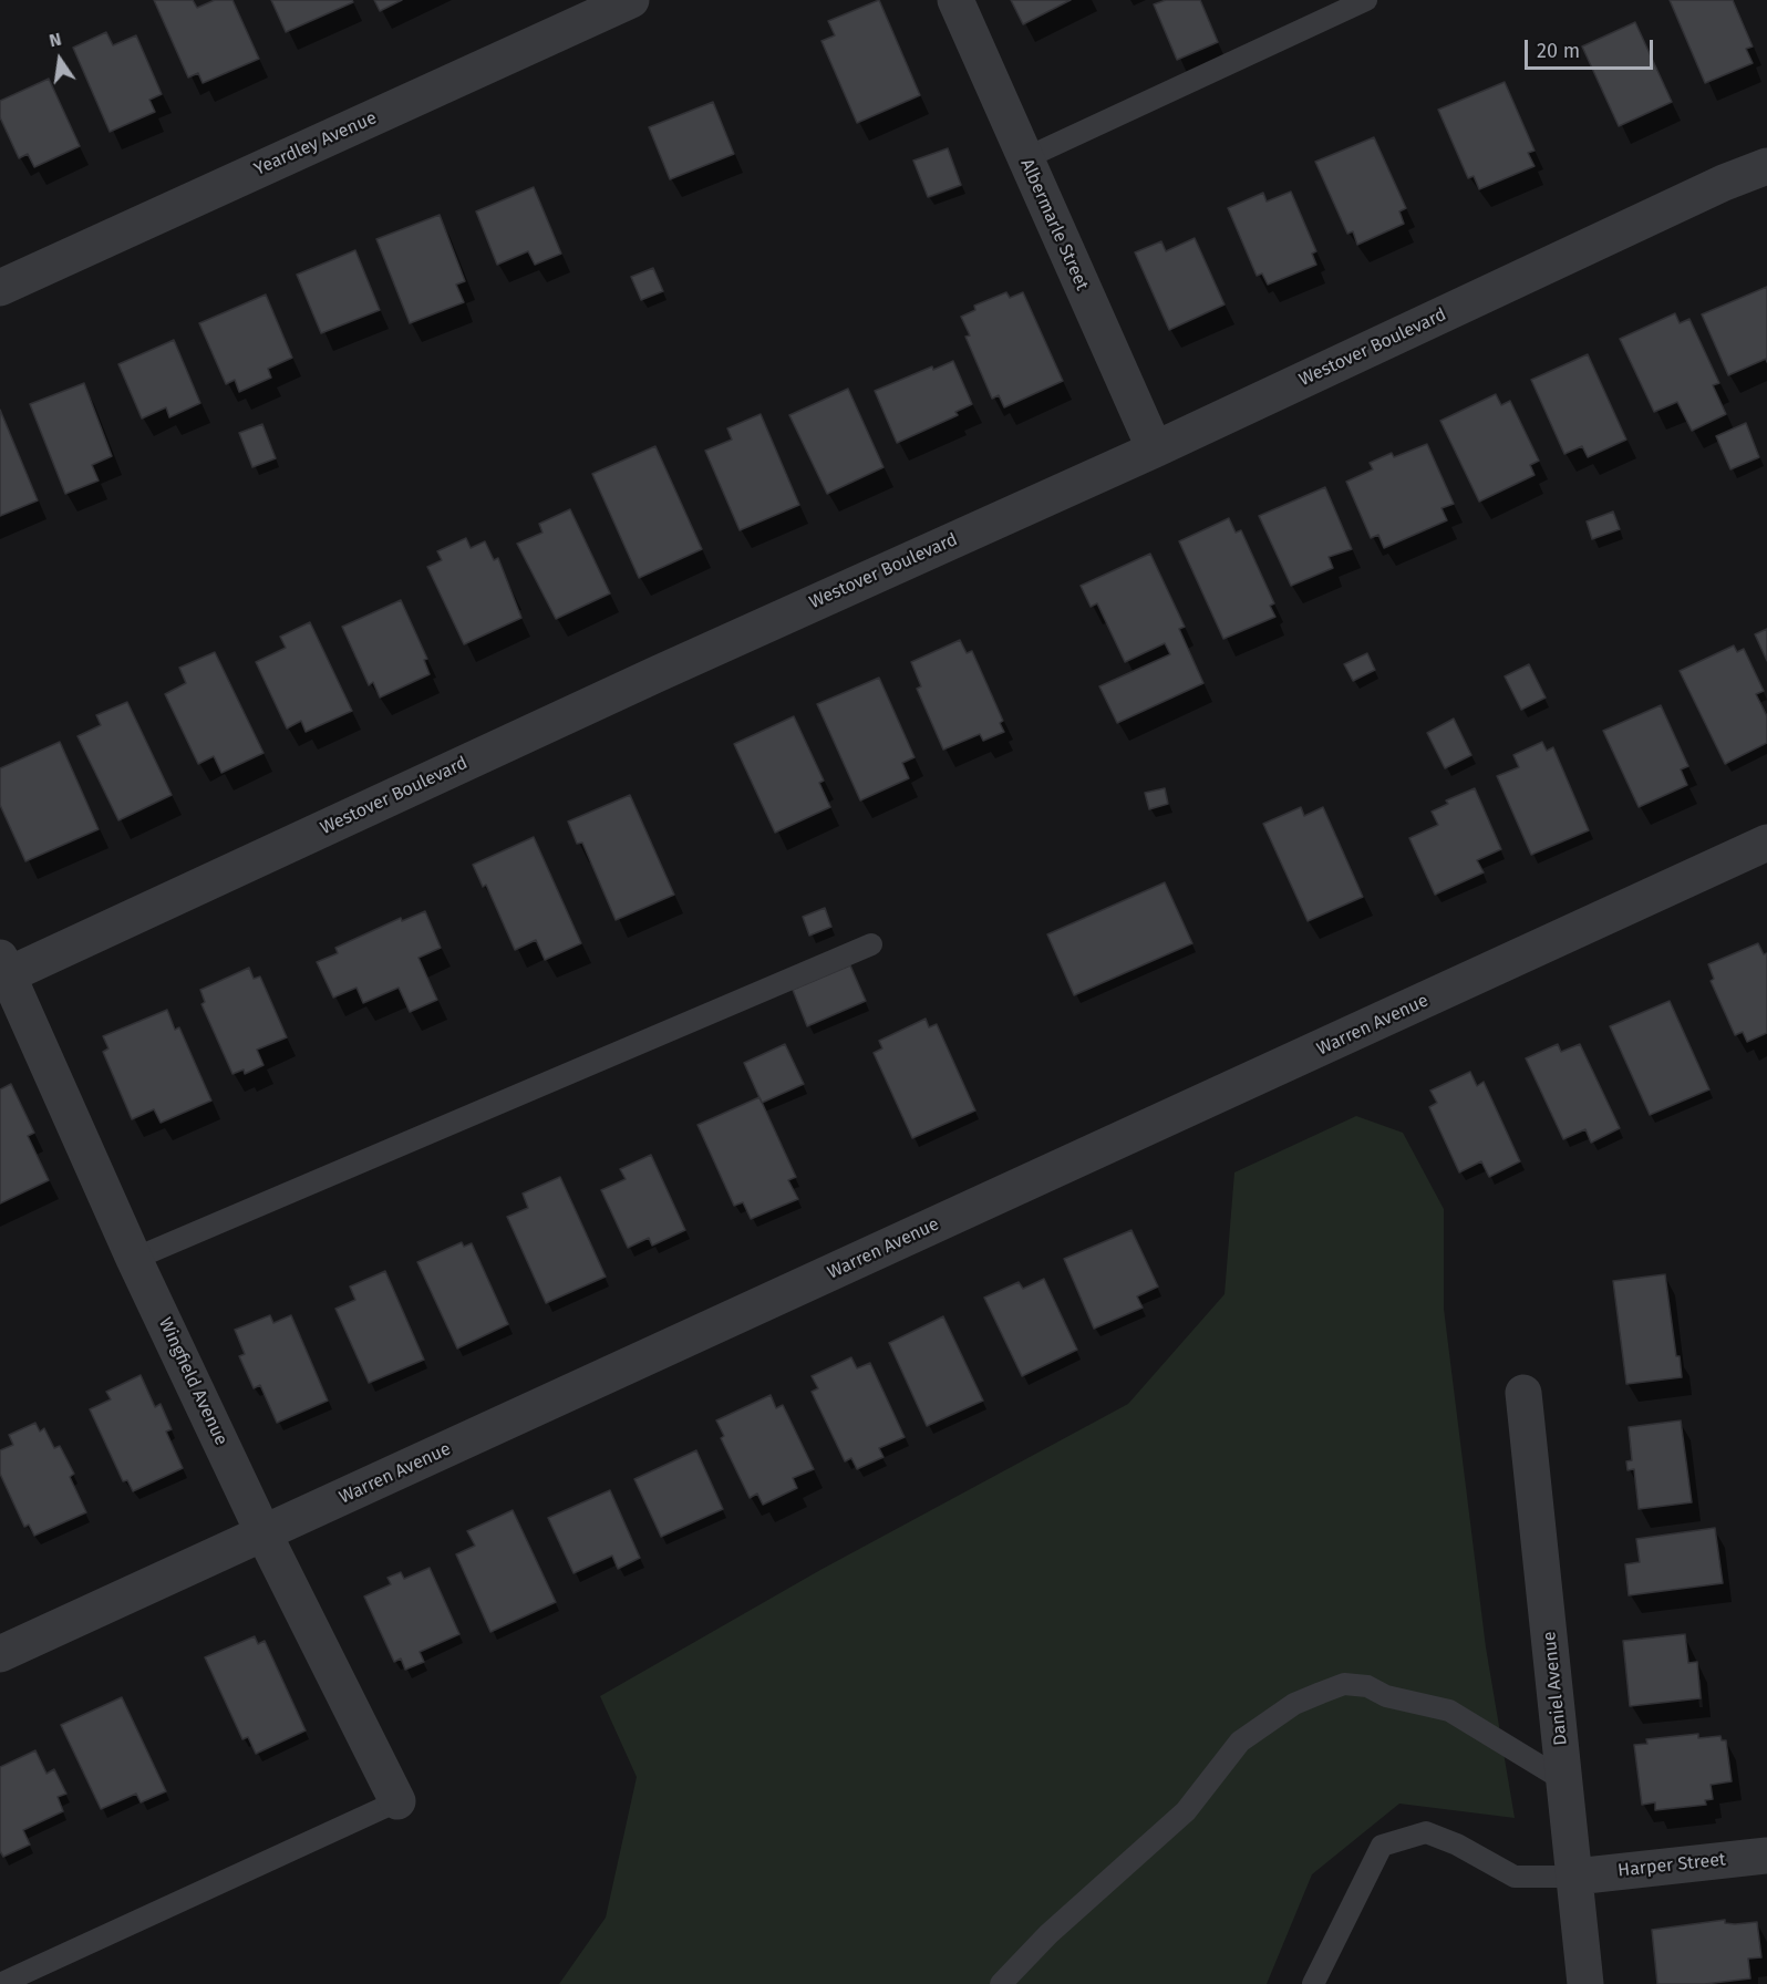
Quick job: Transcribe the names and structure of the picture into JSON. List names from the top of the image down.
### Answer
{
  "streets": {
    "street": [
      "Yeardley Avenue",
      "Albermarle Street",
      "Westover Boulevard",
      "Warren Avenue",
      "Wingfield Avenue",
      "Daniel Avenue",
      "Harper Street"
    ]
  },
  "crossings": [
    ["Albermarle Street", "Westover Boulevard"],
    ["Westover Boulevard", "Wingfield Avenue"],
    ["Warren Avenue", "Wingfield Avenue"],
    ["Daniel Avenue", "Harper Street"]
  ],
  "scale_bar": "20 m",
  "north": "top"
}
